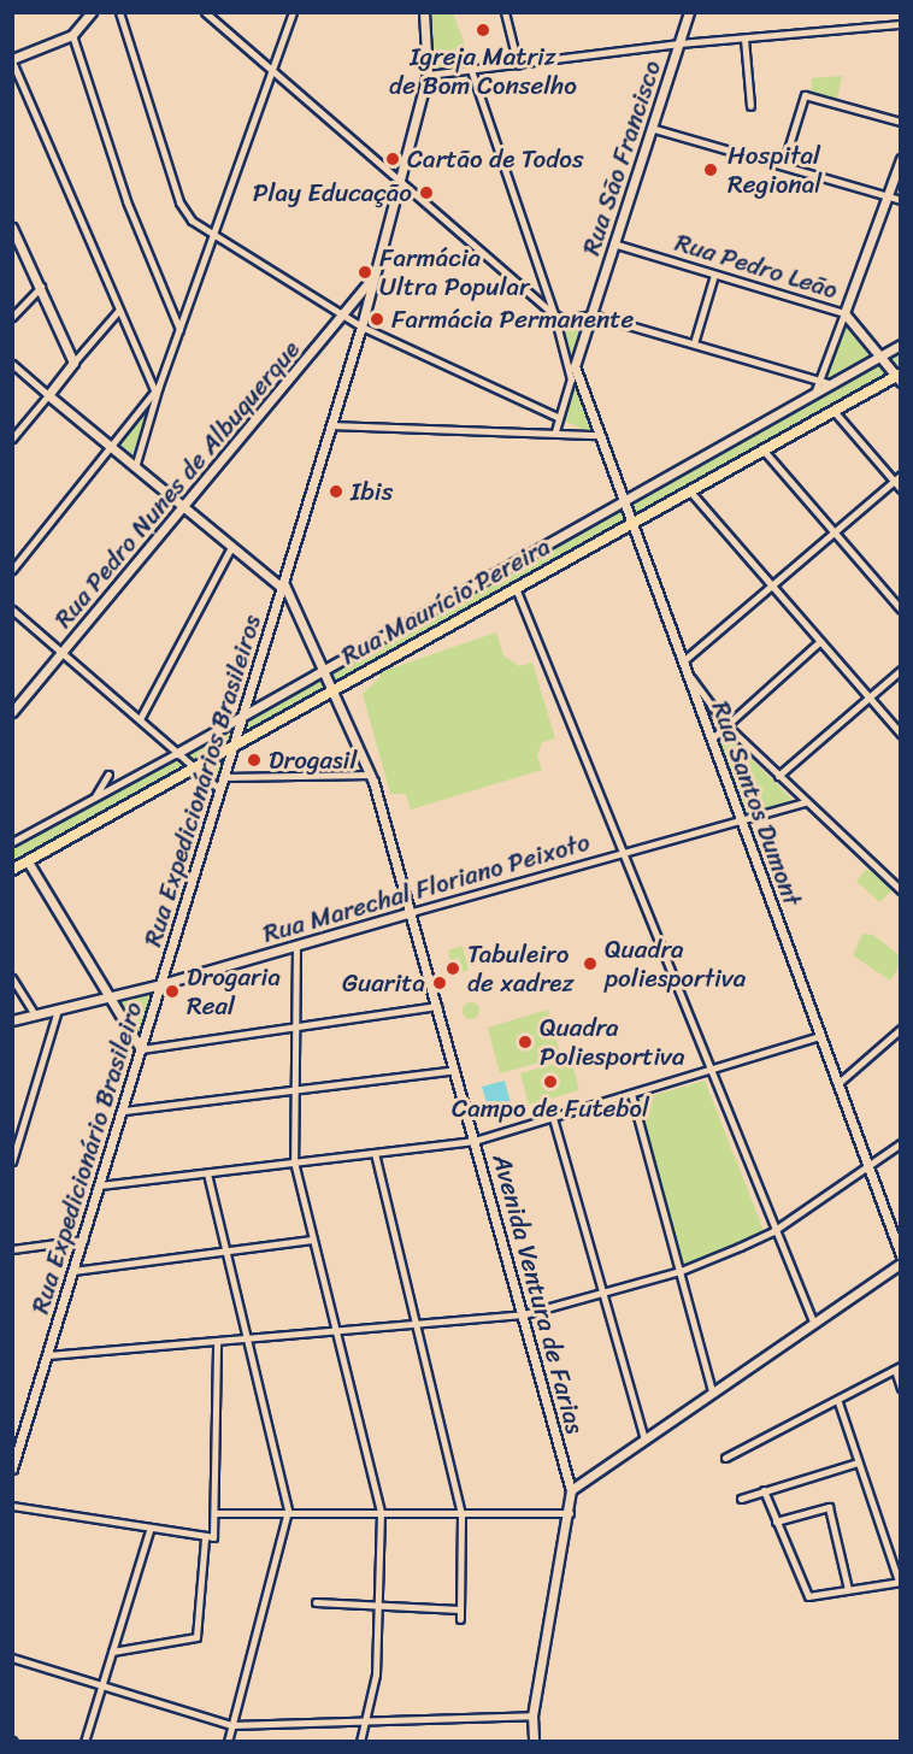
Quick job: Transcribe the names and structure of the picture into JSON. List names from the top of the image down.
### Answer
{
  "streets": {
    "main road": ["Rua Maurício Pereira"],
    "street": [
      "Rua São Francisco",
      "Rua Pedro Leão",
      "Rua Pedro Nunes de Albuquerque",
      "Rua Expedicionários Brasileiros",
      "Rua Santos Dumont",
      "Rua Marechal Floriano Peixoto",
      "Rua Expedicionário Brasileiro",
      "Avenida Ventura de Farias"
    ]
  },
  "crossings": [
    ["Rua São Francisco", "Rua Pedro Leão"],
    ["Rua São Francisco", "Rua Santos Dumont"],
    ["Rua Pedro Leão", "Rua Maurício Pereira"],
    ["Rua Pedro Nunes de Albuquerque", "Rua Expedicionários Brasileiros"],
    ["Rua Maurício Pereira", "Rua Expedicionários Brasileiros"],
    ["Rua Maurício Pereira", "Rua Santos Dumont"],
    ["Rua Maurício Pereira", "Avenida Ventura de Farias"],
    ["Rua Expedicionários Brasileiros", "Rua Marechal Floriano Peixoto"],
    ["Rua Expedicionários Brasileiros", "Rua Expedicionário Brasileiro"],
    ["Rua Expedicionários Brasileiros", "Avenida Ventura de Farias"],
    ["Rua Santos Dumont", "Rua Marechal Floriano Peixoto"],
    ["Rua Marechal Floriano Peixoto", "Rua Expedicionário Brasileiro"],
    ["Rua Marechal Floriano Peixoto", "Avenida Ventura de Farias"]
  ],
  "places": [
    "Igreja Matriz de Bom Conselho",
    "Cartão de Todos",
    "Hospital Regional",
    "Play Educação",
    "Farmácia Ultra Popular",
    "Farmácia Permanente",
    "Ibis",
    "Drogasil",
    "Quadra poliesportiva",
    "Tabuleiro de xadrez",
    "Guarita",
    "Drogaria Real",
    "Quadra Poliesportiva",
    "Campo de Futebol"
  ]
}
